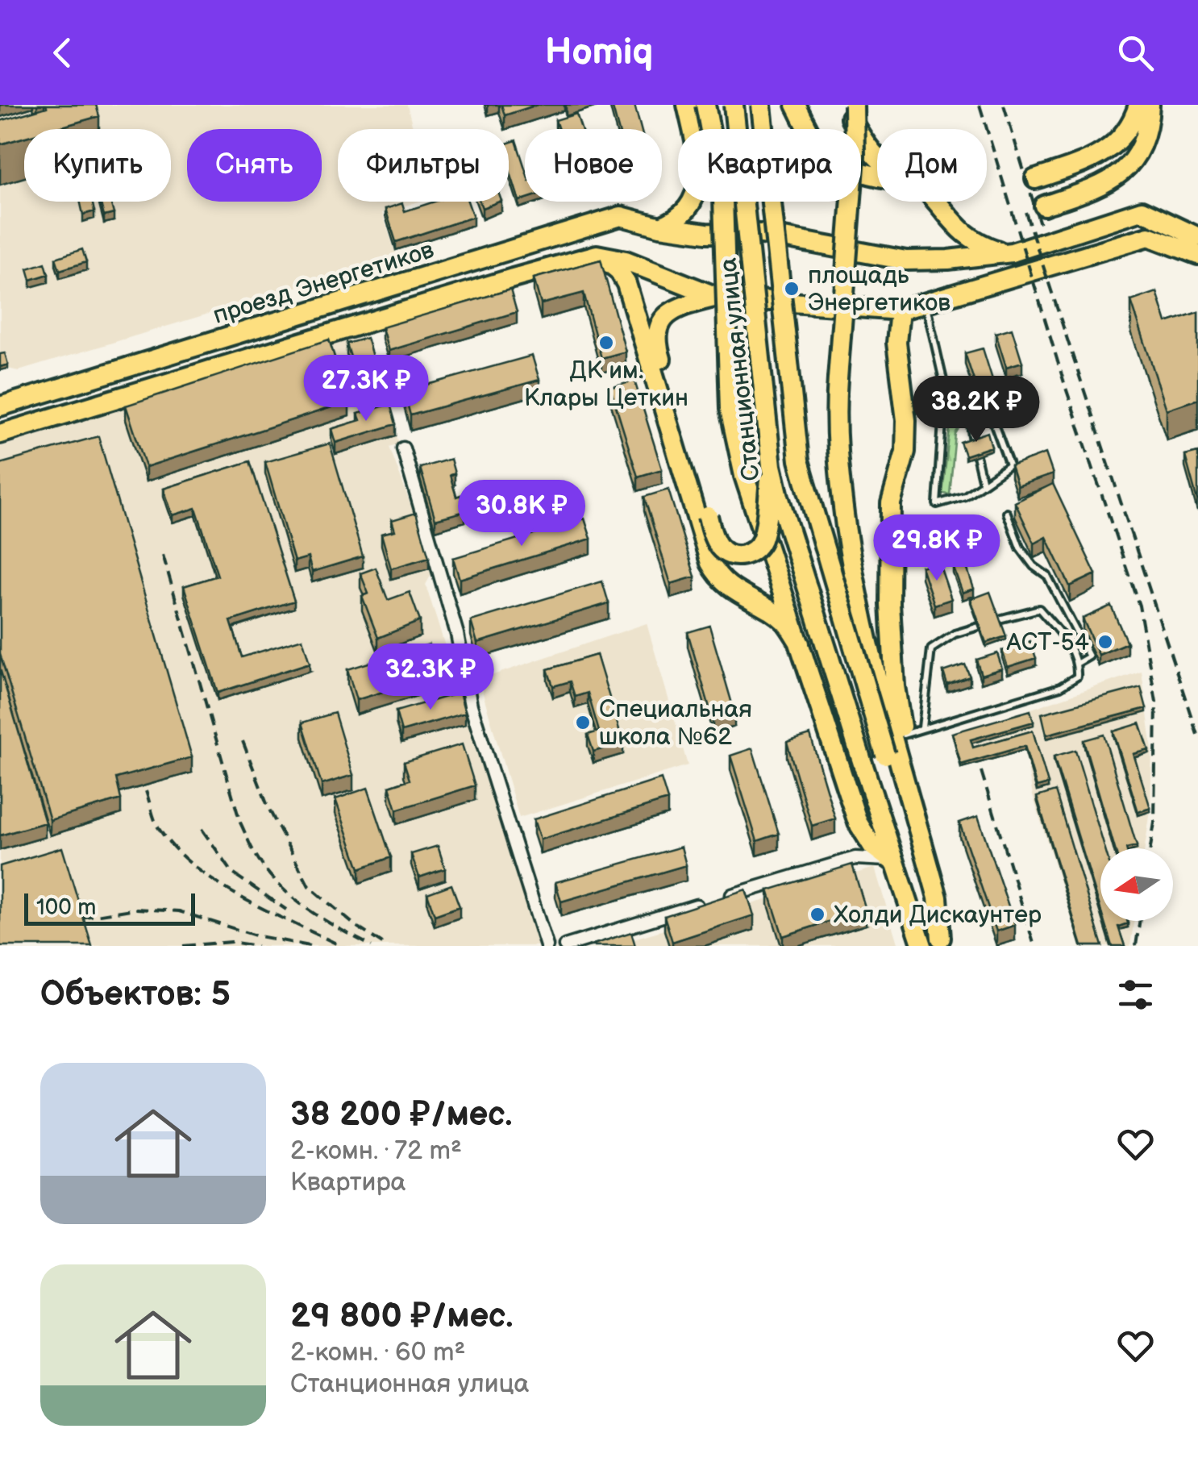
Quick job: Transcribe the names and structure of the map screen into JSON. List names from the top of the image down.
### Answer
{
  "streets": {
    "main road": ["проезд Энергетиков", "Станционная улица"]
  },
  "places": [
    "площадь Энергетиков",
    "ДК им. Клары Цеткин",
    "АСТ-54",
    "Специальная школа №62",
    "Холди Дискаунтер"
  ],
  "scale_bar": "100 m",
  "north": "left",
  "page": {
    "header": "Homiq",
    "chip": [
      "Купить",
      "Снять",
      "Фильтры",
      "Новое",
      "Квартира",
      "Дом"
    ],
    "price": [
      "27.3K ₽",
      "38.2K ₽",
      "30.8K ₽",
      "29.8K ₽",
      "32.3K ₽"
    ],
    "scale": "100 m",
    "heading": "Объектов: 5",
    "list": [
      {
        "name": "38 200 ₽/мес.",
        "note": "2-комн. · 72 m² · Квартира"
      },
      {
        "name": "29 800 ₽/мес.",
        "note": "2-комн. · 60 m² · Станционная улица"
      }
    ]
  }
}
